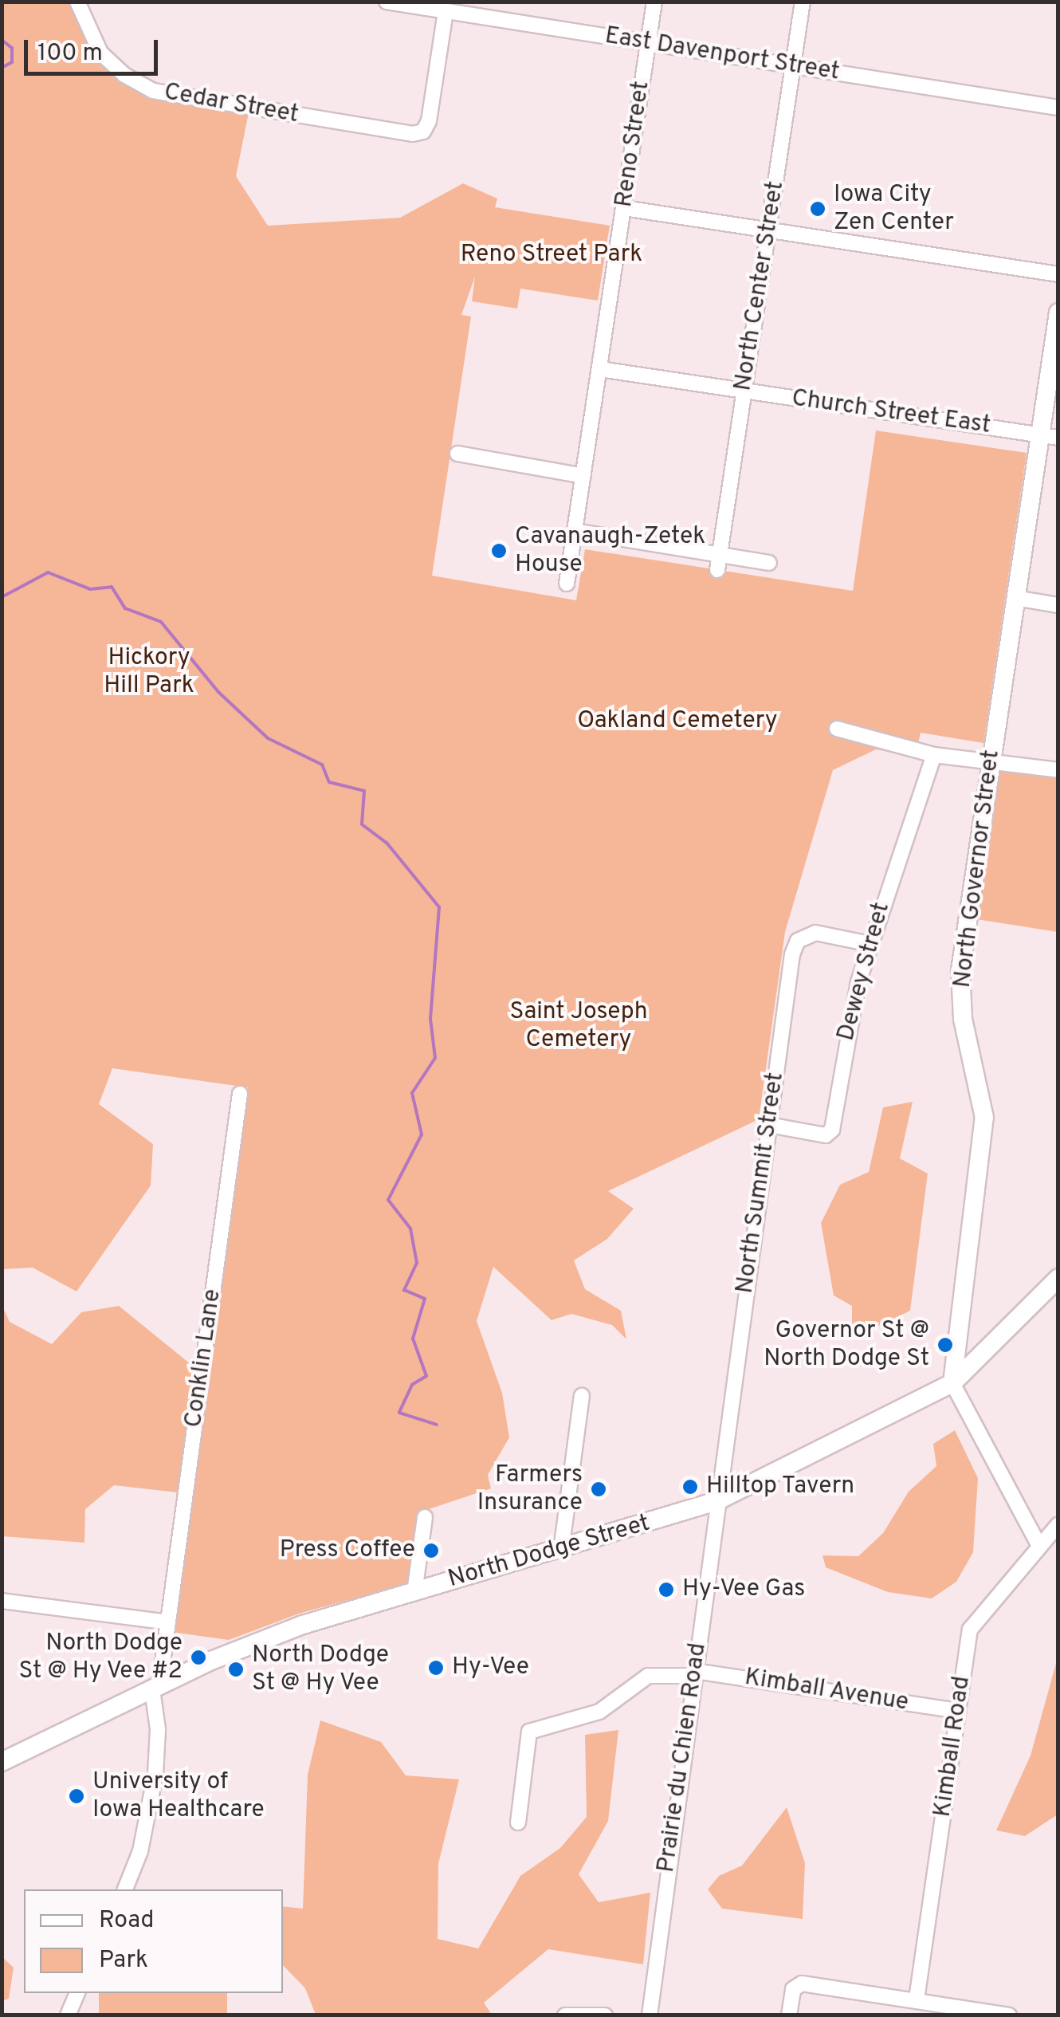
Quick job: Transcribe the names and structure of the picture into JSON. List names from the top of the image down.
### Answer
{
  "streets": {
    "main road": ["North Governor Street", "North Dodge Street"],
    "street": [
      "East Davenport Street",
      "Cedar Street",
      "Reno Street",
      "North Center Street",
      "Church Street East",
      "Dewey Street",
      "North Summit Street",
      "Conklin Lane",
      "Kimball Avenue",
      "Kimball Road",
      "Prairie du Chien Road"
    ]
  },
  "crossings": [
    ["East Davenport Street", "Cedar Street"],
    ["East Davenport Street", "Reno Street"],
    ["East Davenport Street", "North Center Street"],
    ["Reno Street", "Church Street East"],
    ["North Center Street", "Church Street East"],
    ["Church Street East", "North Governor Street"],
    ["North Governor Street", "North Dodge Street"],
    ["North Governor Street", "Kimball Road"],
    ["Dewey Street", "North Summit Street"],
    ["North Summit Street", "North Dodge Street"],
    ["North Summit Street", "Prairie du Chien Road"],
    ["Conklin Lane", "North Dodge Street"],
    ["North Dodge Street", "Prairie du Chien Road"],
    ["Kimball Avenue", "Kimball Road"],
    ["Kimball Avenue", "Prairie du Chien Road"]
  ],
  "parks": [
    "Reno Street Park",
    "Hickory Hill Park",
    "Oakland Cemetery",
    "Saint Joseph Cemetery"
  ],
  "places": [
    "Iowa City Zen Center",
    "Cavanaugh-Zetek House",
    "Governor St @ North Dodge St",
    "Hilltop Tavern",
    "Farmers Insurance",
    "Press Coffee",
    "Hy-Vee Gas",
    "North Dodge St @ Hy Vee #2",
    "Hy-Vee",
    "North Dodge St @ Hy Vee",
    "University of Iowa Healthcare"
  ],
  "legend": ["Road", "Park"],
  "scale_bar": "100 m"
}
